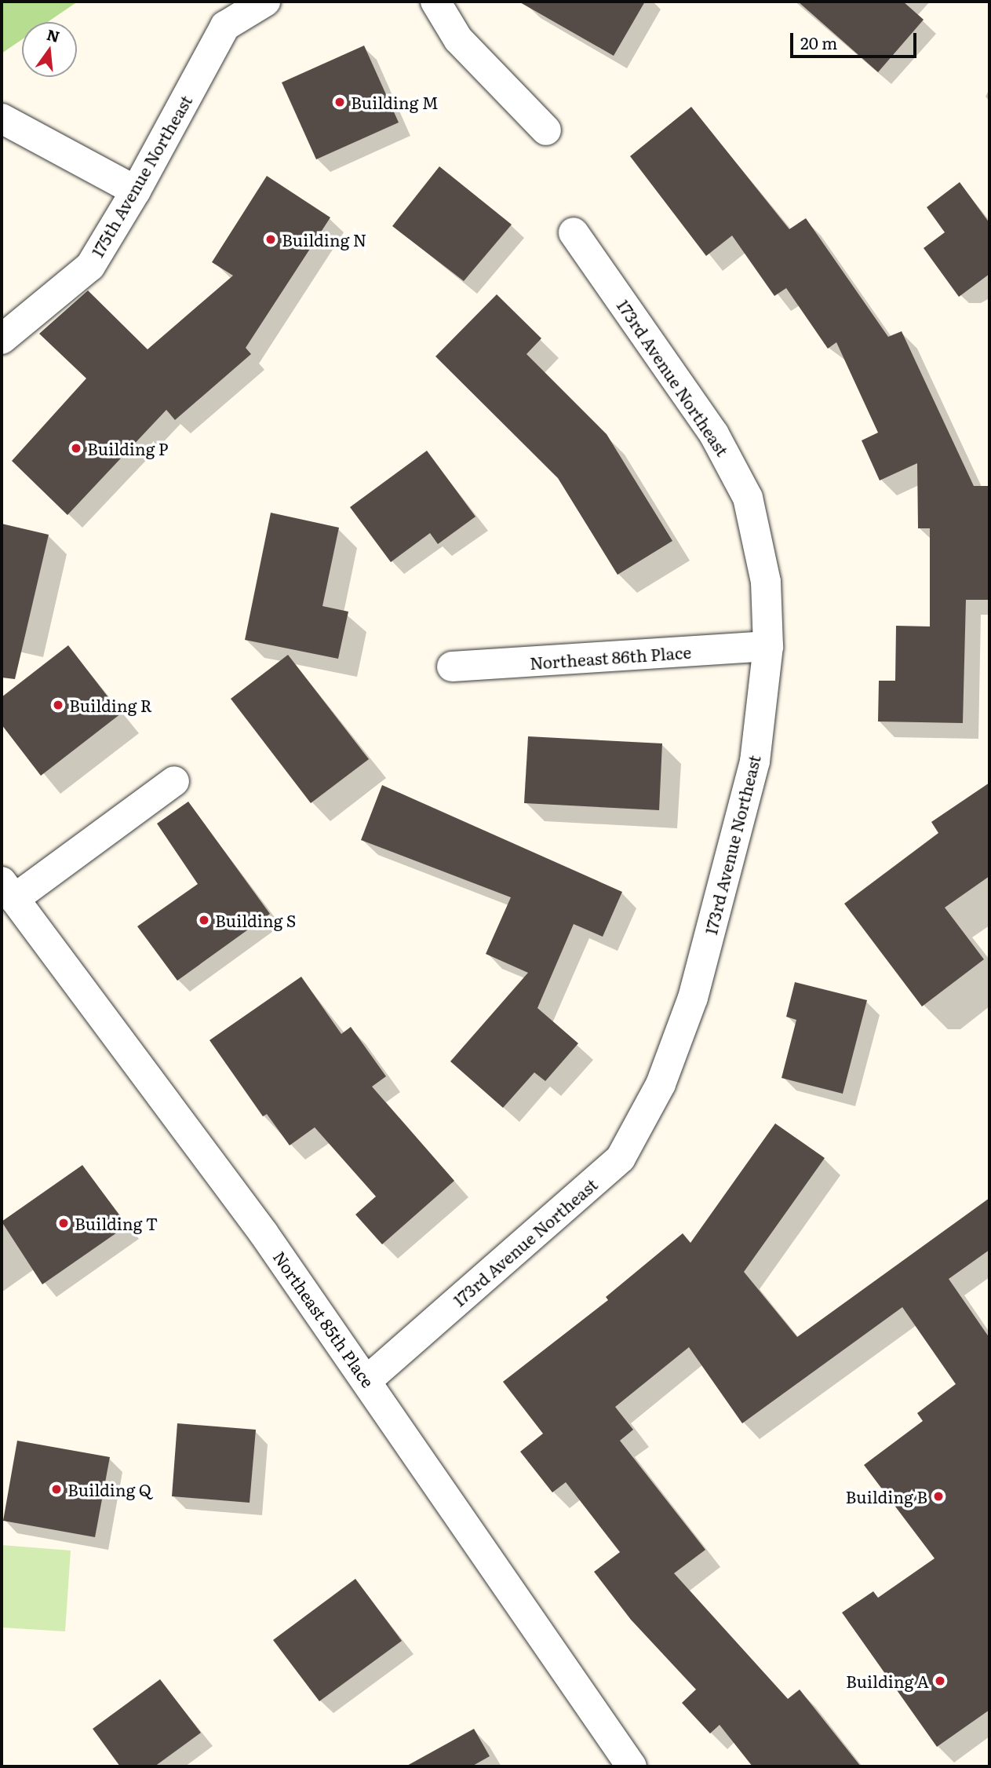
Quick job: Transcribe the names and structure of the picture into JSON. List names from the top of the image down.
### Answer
{
  "streets": {
    "street": [
      "175th Avenue Northeast",
      "173rd Avenue Northeast",
      "Northeast 86th Place",
      "Northeast 85th Place"
    ]
  },
  "crossings": [
    ["173rd Avenue Northeast", "Northeast 86th Place"],
    ["173rd Avenue Northeast", "Northeast 85th Place"]
  ],
  "places": [
    "Building M",
    "Building N",
    "Building P",
    "Building R",
    "Building S",
    "Building T",
    "Building Q",
    "Building B",
    "Building A"
  ],
  "scale_bar": "20 m",
  "north": "top"
}
